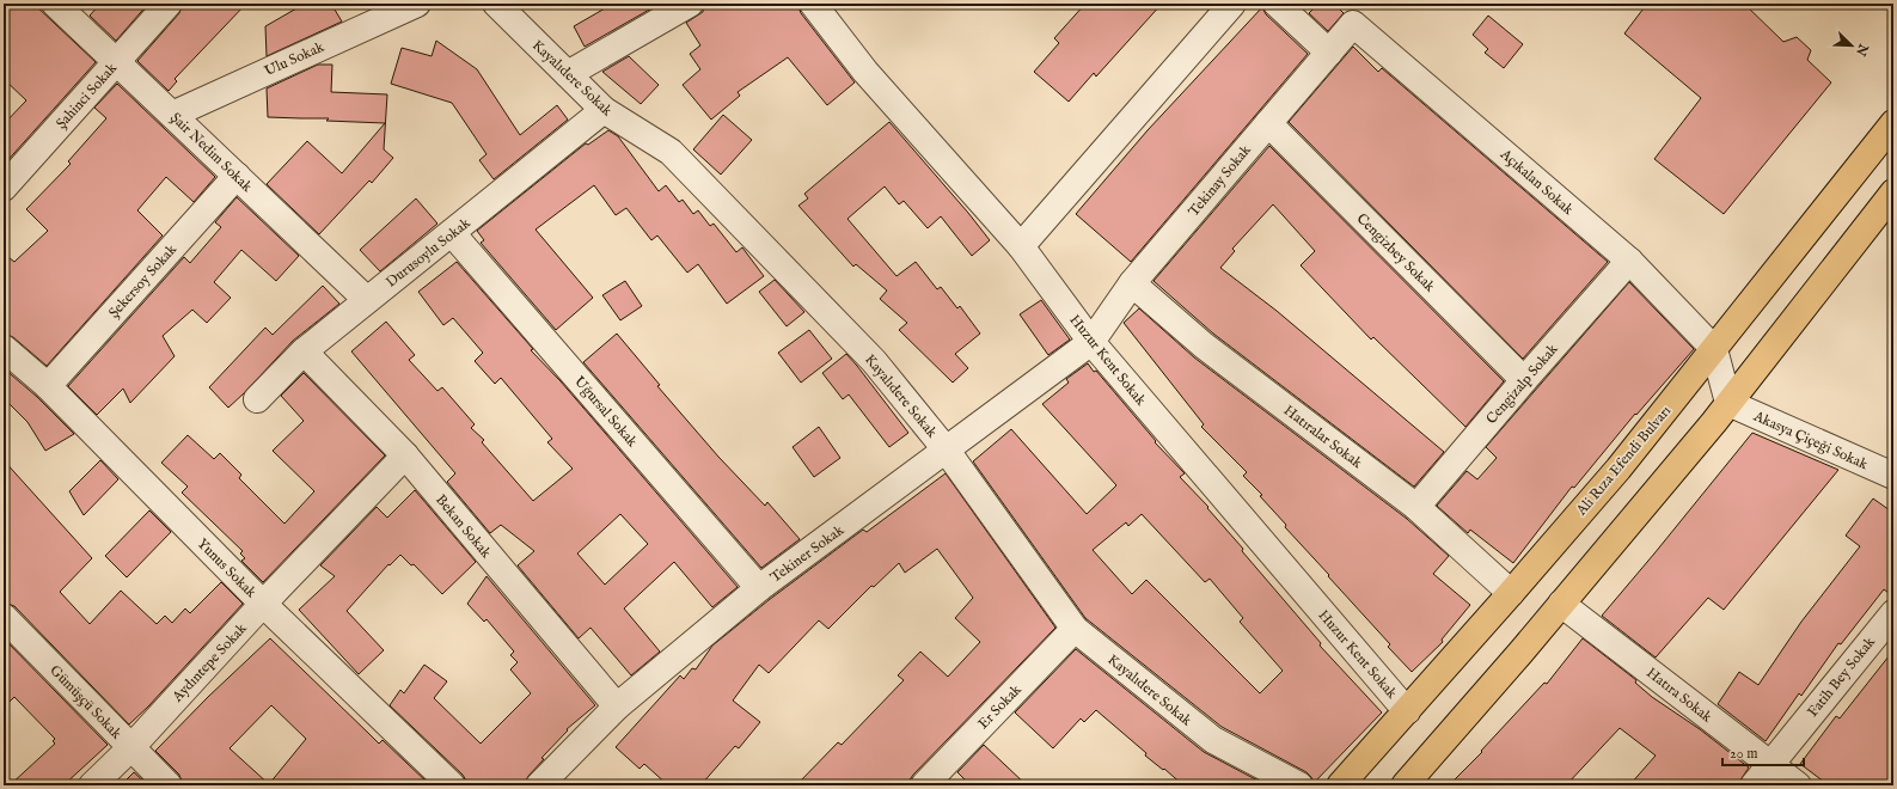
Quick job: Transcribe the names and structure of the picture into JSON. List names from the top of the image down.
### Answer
{
  "streets": {
    "main road": ["Ali Rıza Efendi Bulvarı"],
    "street": [
      "Ulu Sokak",
      "Kayalıdere Sokak",
      "Şahinci Sokak",
      "Şair Nedim Sokak",
      "Tekinay Sokak",
      "Açıkalan Sokak",
      "Durusoylu Sokak",
      "Cengizbey Sokak",
      "Şekersoy Sokak",
      "Huzur Kent Sokak",
      "Cengizalp Sokak",
      "Uğursal Sokak",
      "Hatıralar Sokak",
      "Akasya Çiçeği Sokak",
      "Bekan Sokak",
      "Tekiner Sokak",
      "Yunus Sokak",
      "Aydıntepe Sokak",
      "Fatih Bey Sokak",
      "Hatıra Sokak",
      "Gümüşçü Sokak",
      "Er Sokak"
    ]
  },
  "crossings": [
    ["Ulu Sokak", "Şair Nedim Sokak"],
    ["Kayalıdere Sokak", "Durusoylu Sokak"],
    ["Kayalıdere Sokak", "Tekiner Sokak"],
    ["Kayalıdere Sokak", "Er Sokak"],
    ["Şahinci Sokak", "Şair Nedim Sokak"],
    ["Şair Nedim Sokak", "Durusoylu Sokak"],
    ["Şair Nedim Sokak", "Şekersoy Sokak"],
    ["Tekinay Sokak", "Açıkalan Sokak"],
    ["Tekinay Sokak", "Cengizbey Sokak"],
    ["Tekinay Sokak", "Huzur Kent Sokak"],
    ["Tekinay Sokak", "Hatıralar Sokak"],
    ["Tekinay Sokak", "Tekiner Sokak"],
    ["Açıkalan Sokak", "Cengizalp Sokak"],
    ["Açıkalan Sokak", "Ali Rıza Efendi Bulvarı"],
    ["Durusoylu Sokak", "Uğursal Sokak"],
    ["Durusoylu Sokak", "Bekan Sokak"],
    ["Cengizbey Sokak", "Cengizalp Sokak"],
    ["Şekersoy Sokak", "Yunus Sokak"],
    ["Huzur Kent Sokak", "Ali Rıza Efendi Bulvarı"],
    ["Huzur Kent Sokak", "Tekiner Sokak"],
    ["Cengizalp Sokak", "Hatıralar Sokak"],
    ["Uğursal Sokak", "Tekiner Sokak"],
    ["Hatıralar Sokak", "Ali Rıza Efendi Bulvarı"],
    ["Bekan Sokak", "Tekiner Sokak"],
    ["Bekan Sokak", "Aydıntepe Sokak"],
    ["Yunus Sokak", "Aydıntepe Sokak"],
    ["Aydıntepe Sokak", "Gümüşçü Sokak"],
    ["Fatih Bey Sokak", "Hatıra Sokak"]
  ],
  "scale_bar": "20 m",
  "north": "bottom right"
}
